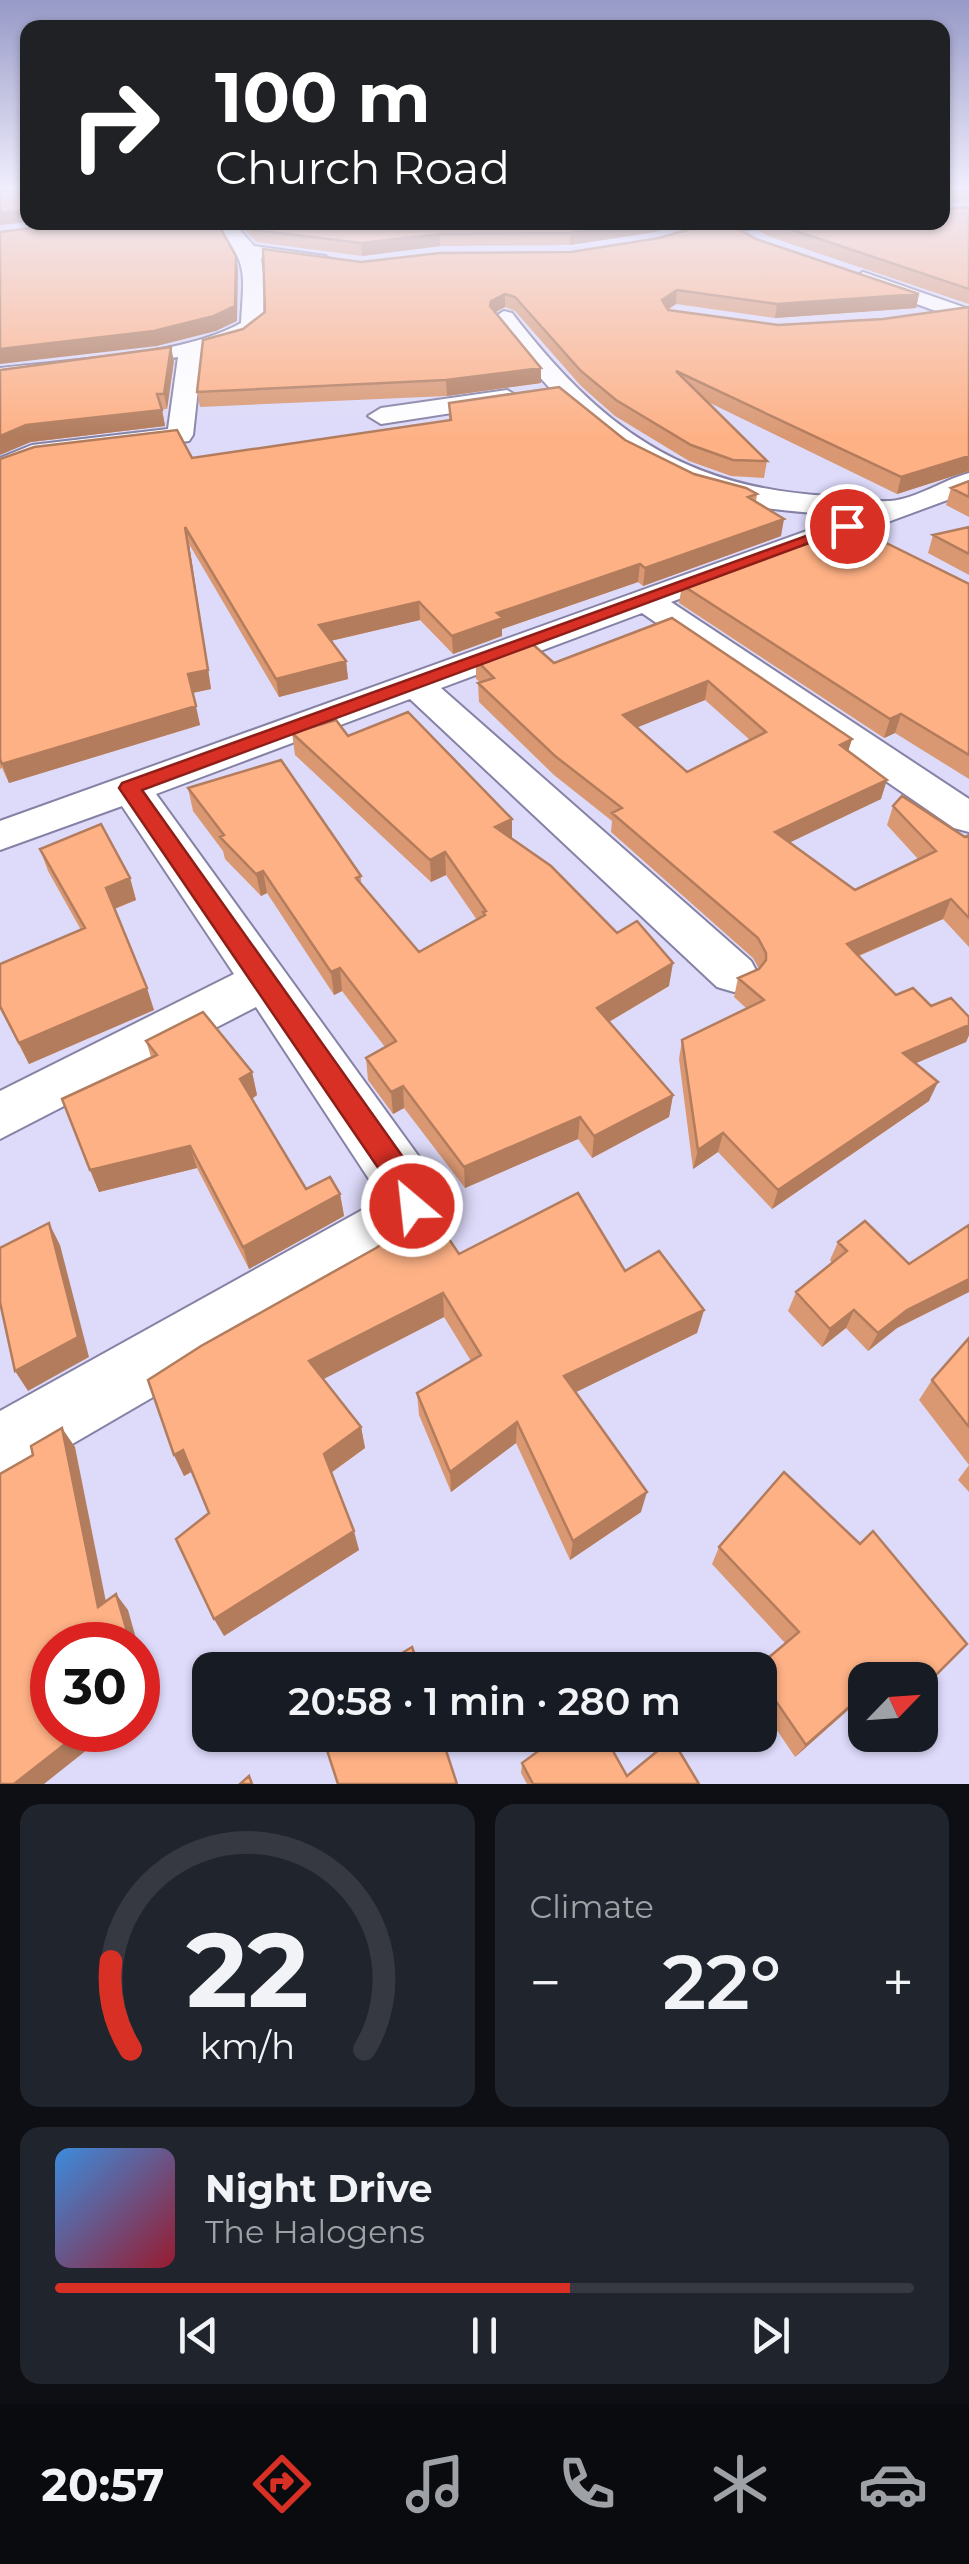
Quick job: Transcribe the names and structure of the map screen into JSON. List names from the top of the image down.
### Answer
{
  "north": "top right",
  "page": {
    "turn": ["100 m", "Church Road"],
    "limit": "30",
    "trip": "20:58 · 1 min · 280 m",
    "tile": "Climate",
    "heat": ["−", "22°", "+"],
    "song": ["Night Drive", "The Halogens"],
    "tabs": "20:57",
    "gauge": ["22", "km/h"]
  }
}
